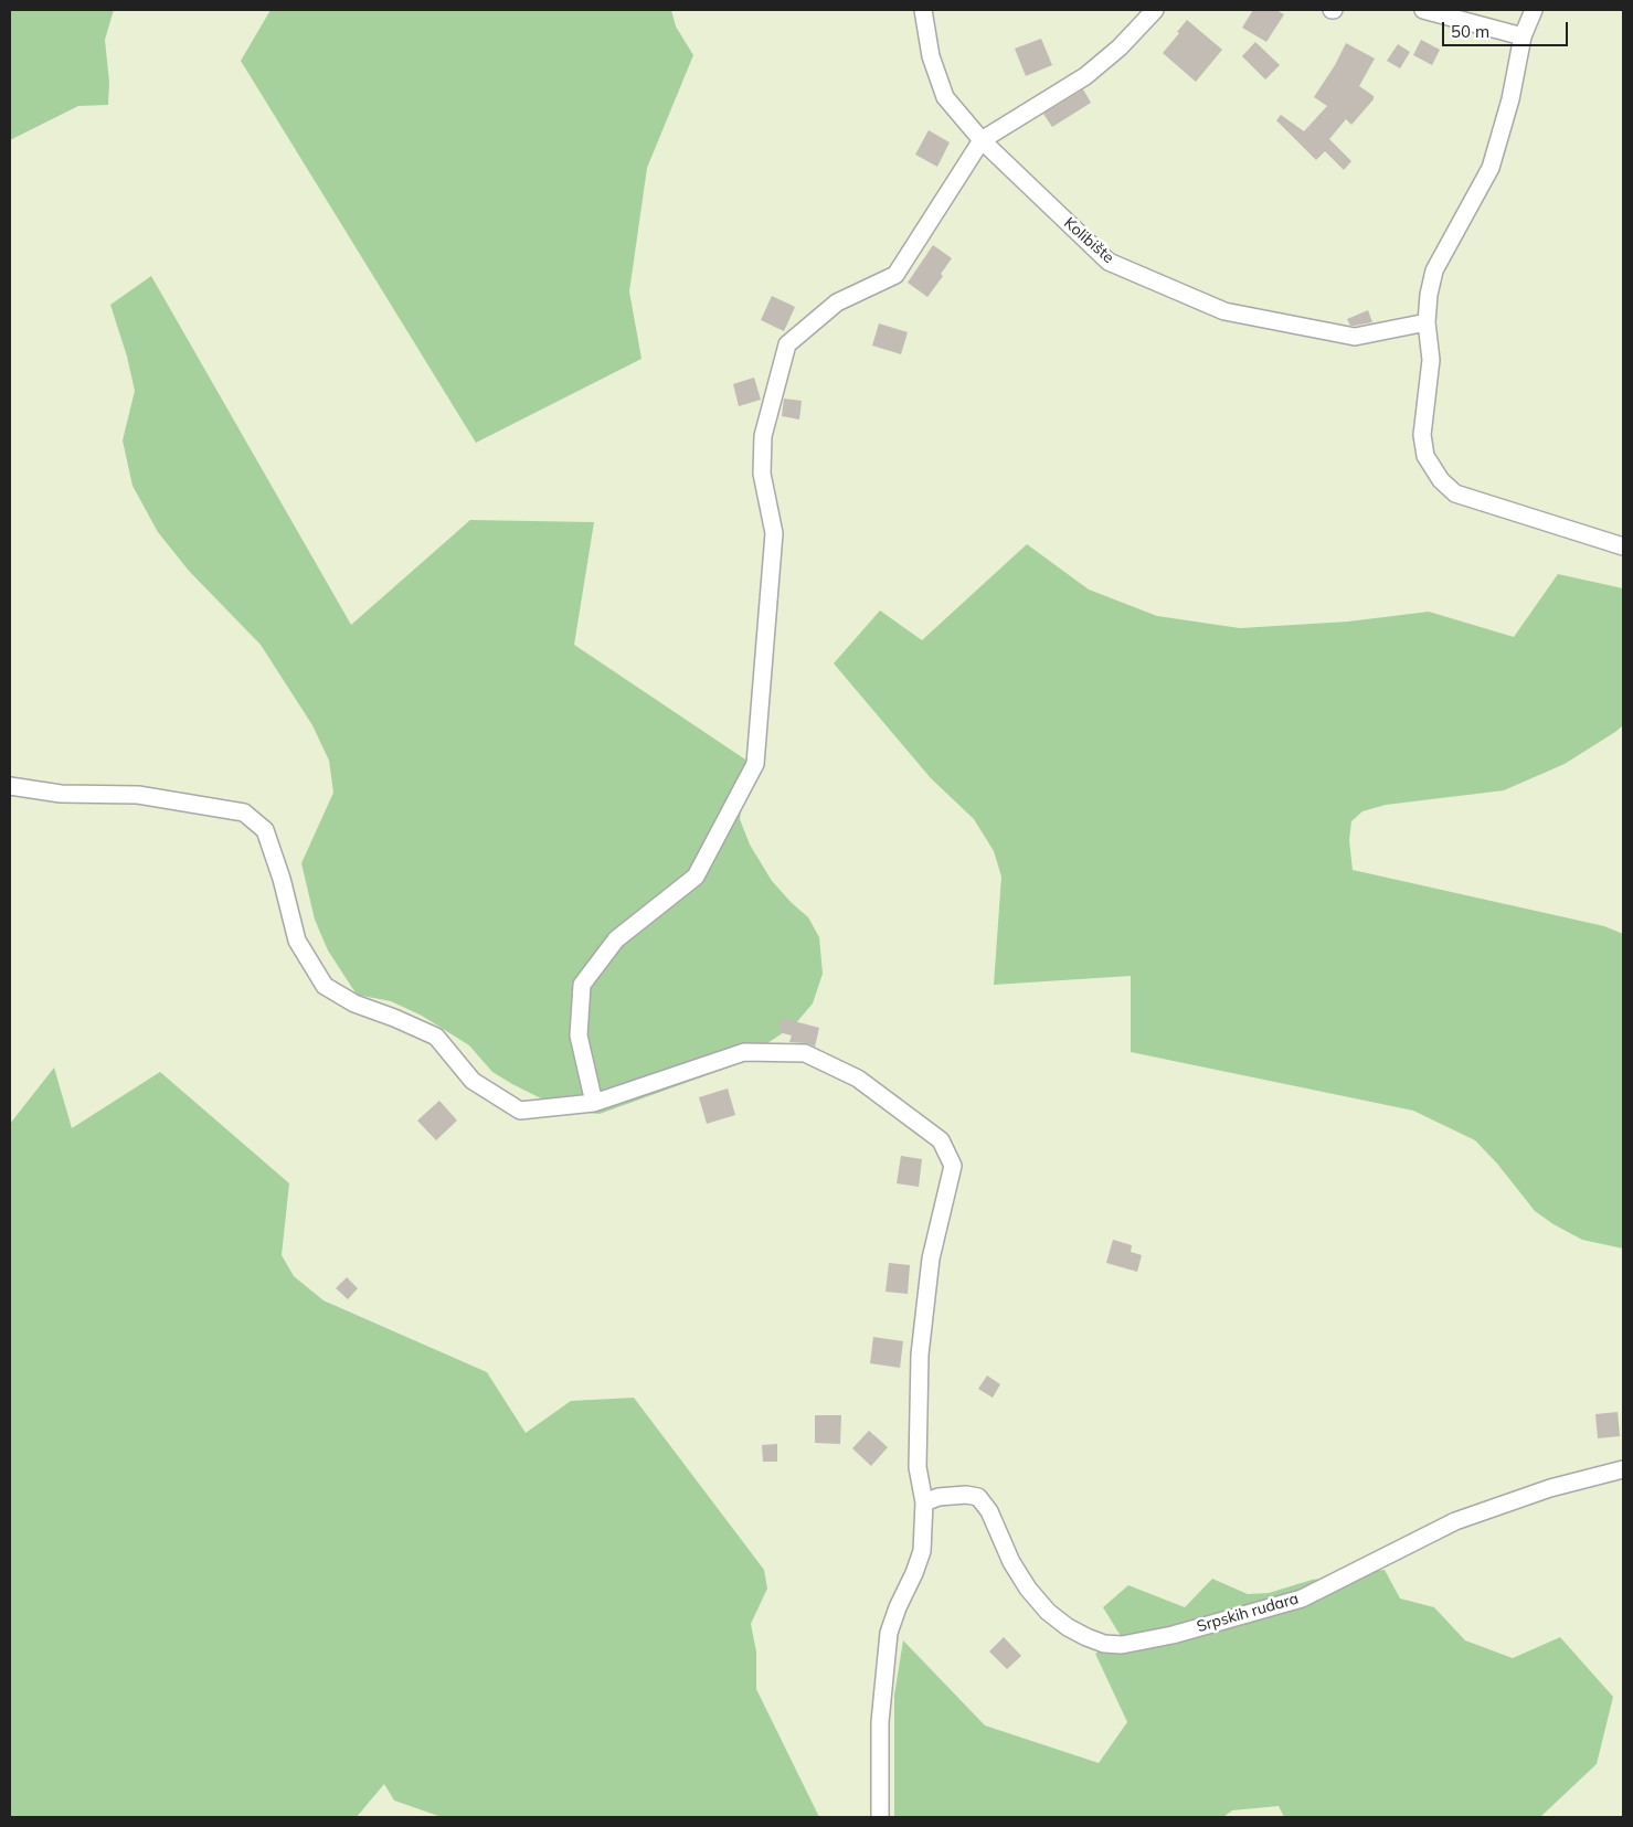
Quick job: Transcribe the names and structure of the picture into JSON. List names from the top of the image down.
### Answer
{
  "streets": {
    "street": ["Kolibište", "Srpskih rudara"]
  },
  "scale_bar": "50 m"
}
